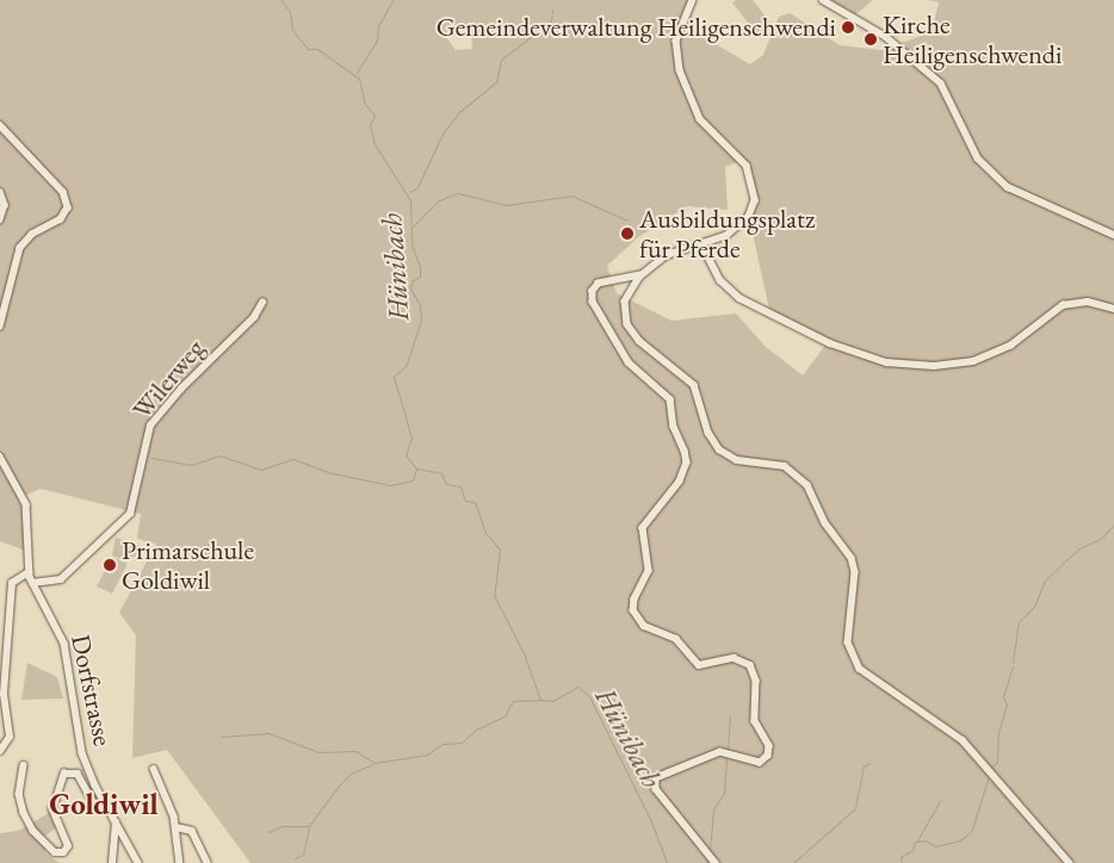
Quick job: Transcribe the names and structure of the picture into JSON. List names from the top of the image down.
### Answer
{
  "streets": {
    "street": ["Wilerweg", "Dorfstrasse"]
  },
  "crossings": [
    ["Wilerweg", "Dorfstrasse"]
  ],
  "districts": ["Goldiwil"],
  "water": ["Hünibach"],
  "places": [
    "Gemeindeverwaltung Heiligenschwendi",
    "Kirche Heiligenschwendi",
    "Ausbildungsplatz für Pferde",
    "Primarschule Goldiwil"
  ]
}
